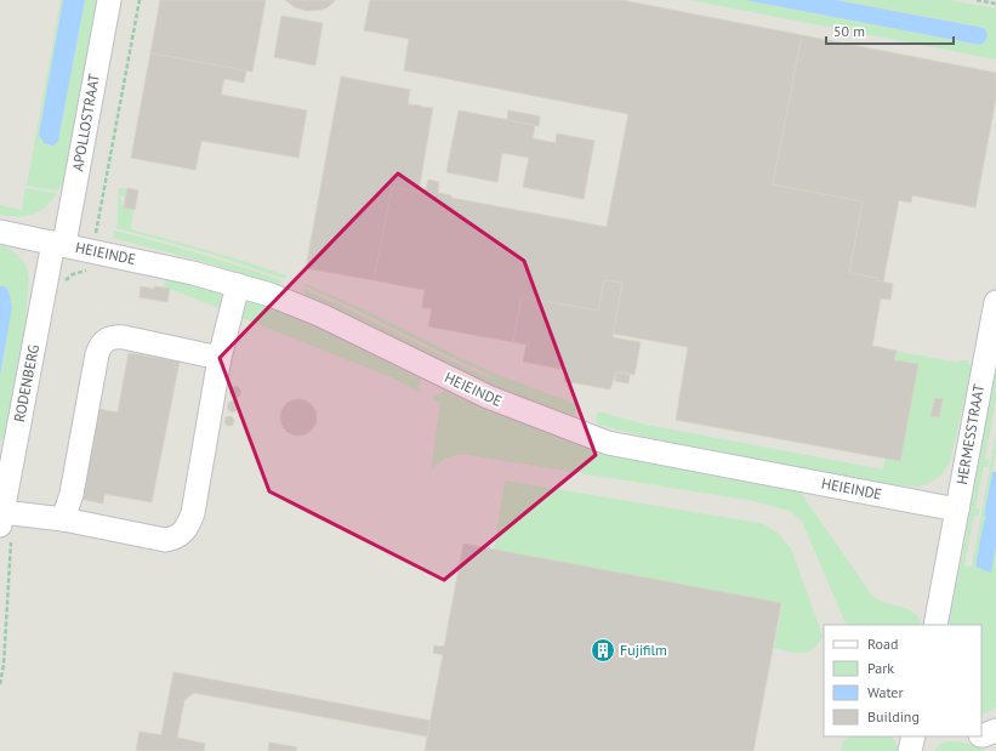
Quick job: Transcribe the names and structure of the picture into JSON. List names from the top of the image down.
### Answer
{
  "streets": {
    "street": [
      "APOLLOSTRAAT",
      "HEIEINDE",
      "RODENBERG",
      "HERMESSTRAAT"
    ]
  },
  "crossings": [
    ["APOLLOSTRAAT", "HEIEINDE"],
    ["APOLLOSTRAAT", "RODENBERG"],
    ["HEIEINDE", "RODENBERG"],
    ["HEIEINDE", "HERMESSTRAAT"]
  ],
  "places": {
    "building": ["Fujifilm"]
  },
  "legend": [
    "Road",
    "Park",
    "Water",
    "Building"
  ],
  "scale_bar": "50 m"
}
